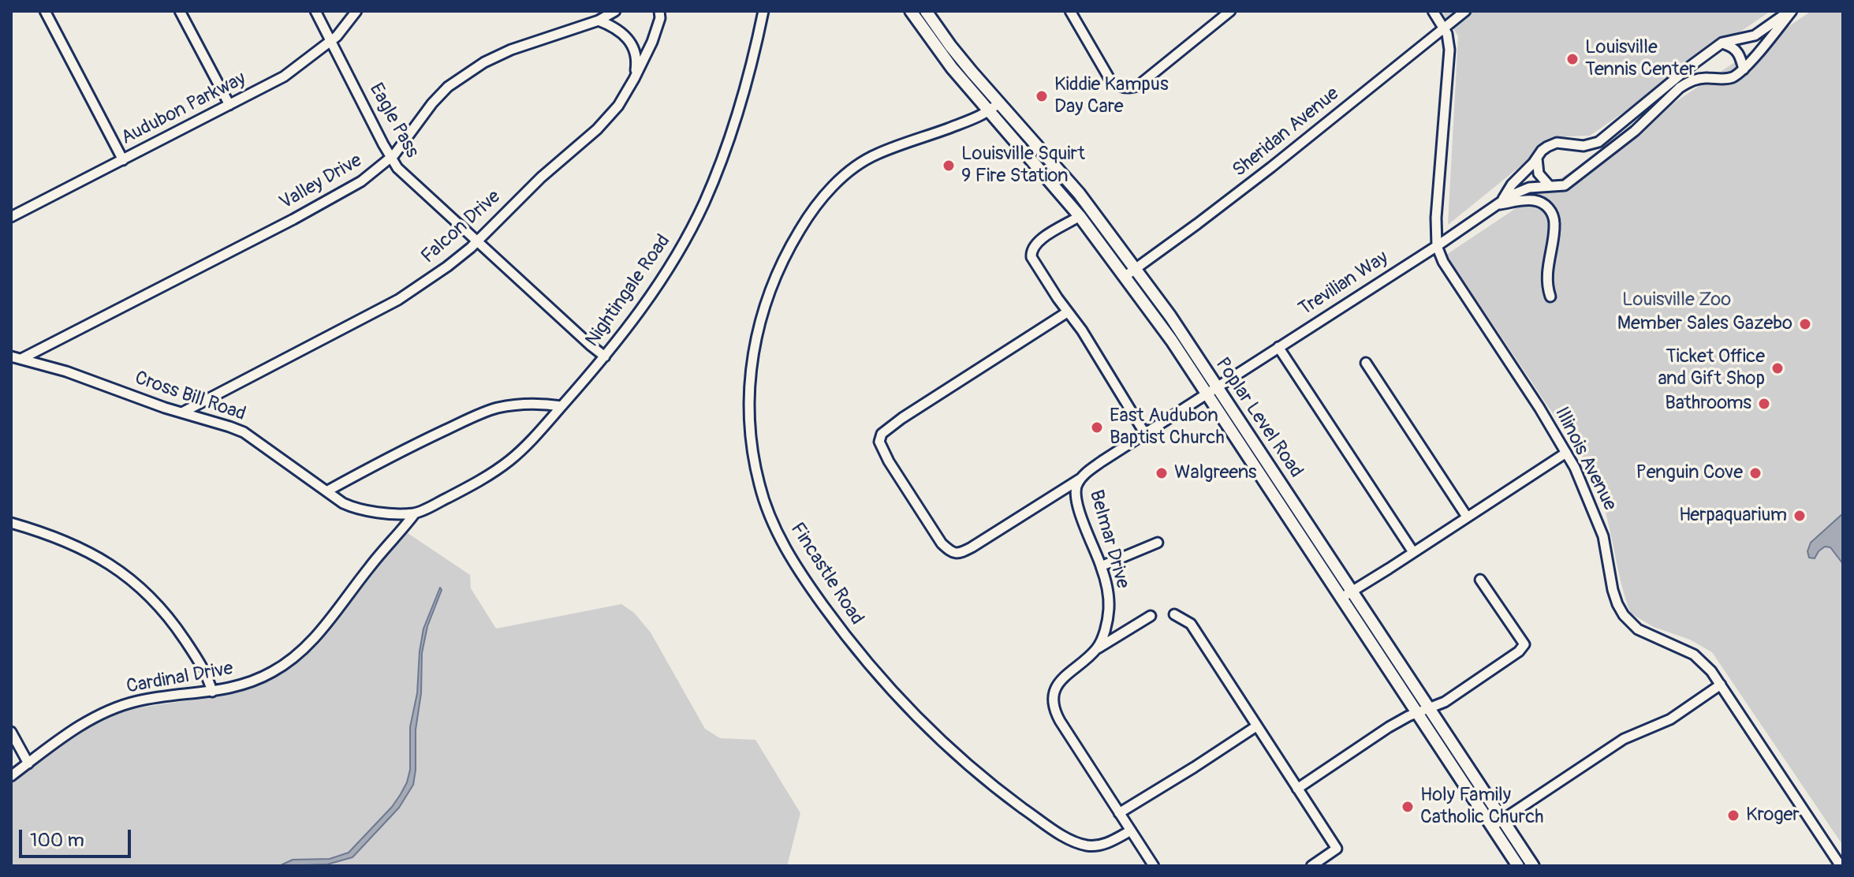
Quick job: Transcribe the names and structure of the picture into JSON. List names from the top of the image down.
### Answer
{
  "streets": {
    "main road": ["Poplar Level Road"],
    "street": [
      "Audubon Parkway",
      "Eagle Pass",
      "Sheridan Avenue",
      "Valley Drive",
      "Falcon Drive",
      "Trevilian Way",
      "Nightingale Road",
      "Cross Bill Road",
      "Illinois Avenue",
      "Belmar Drive",
      "Fincastle Road",
      "Cardinal Drive"
    ]
  },
  "crossings": [
    ["Audubon Parkway", "Eagle Pass"],
    ["Eagle Pass", "Valley Drive"],
    ["Eagle Pass", "Falcon Drive"],
    ["Eagle Pass", "Nightingale Road"],
    ["Sheridan Avenue", "Poplar Level Road"],
    ["Sheridan Avenue", "Illinois Avenue"],
    ["Valley Drive", "Cross Bill Road"],
    ["Falcon Drive", "Cross Bill Road"],
    ["Trevilian Way", "Poplar Level Road"],
    ["Trevilian Way", "Illinois Avenue"],
    ["Trevilian Way", "Belmar Drive"],
    ["Nightingale Road", "Cross Bill Road"],
    ["Nightingale Road", "Cardinal Drive"],
    ["Cross Bill Road", "Cardinal Drive"],
    ["Poplar Level Road", "Belmar Drive"],
    ["Poplar Level Road", "Fincastle Road"]
  ],
  "parks": ["Louisville Zoo"],
  "places": [
    "Louisville Tennis Center",
    "Kiddie Kampus Day Care",
    "Louisville Squirt 9 Fire Station",
    "Member Sales Gazebo",
    "Ticket Office and Gift Shop",
    "Bathrooms",
    "East Audubon Baptist Church",
    "Walgreens",
    "Penguin Cove",
    "Herpaquarium",
    "Holy Family Catholic Church",
    "Kroger"
  ],
  "scale_bar": "100 m"
}
